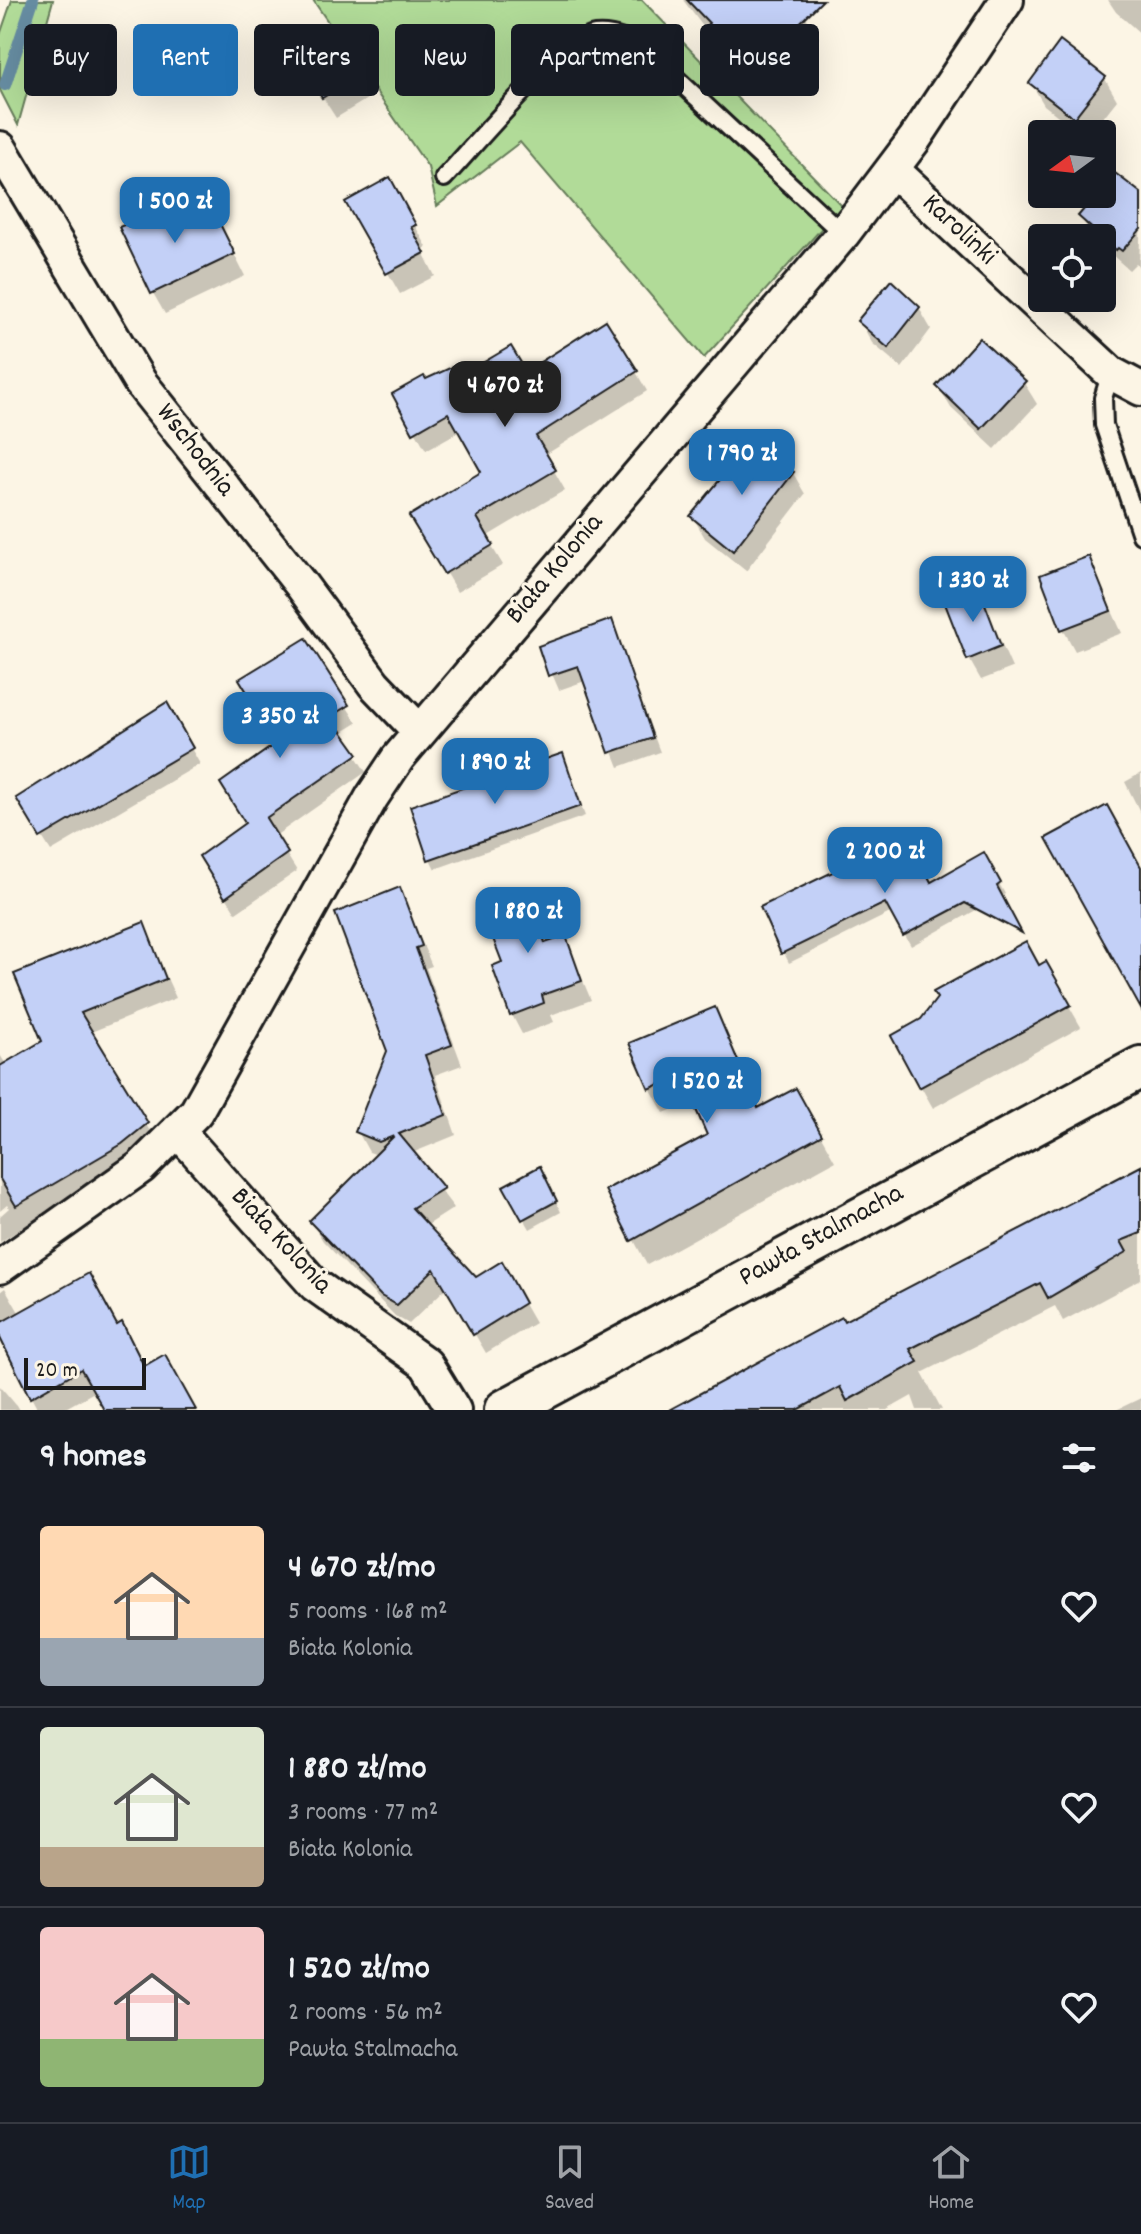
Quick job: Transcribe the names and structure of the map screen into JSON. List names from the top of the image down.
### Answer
{
  "streets": {
    "street": [
      "Karolinki",
      "Wschodnia",
      "Biała Kolonia",
      "Pawła Stalmacha"
    ]
  },
  "crossings": [
    ["Karolinki", "Biała Kolonia"],
    ["Wschodnia", "Biała Kolonia"]
  ],
  "scale_bar": "20 m",
  "north": "left",
  "page": {
    "chip": [
      "Buy",
      "Rent",
      "Filters",
      "New",
      "Apartment",
      "House"
    ],
    "price": [
      "1 500 zł",
      "4 670 zł",
      "1 790 zł",
      "1 330 zł",
      "3 350 zł",
      "1 890 zł",
      "2 200 zł",
      "1 880 zł",
      "1 520 zł"
    ],
    "scale": "20 m",
    "heading": "9 homes",
    "list": [
      {
        "name": "4 670 zł/mo",
        "note": "5 rooms · 168 m² · Biała Kolonia"
      },
      {
        "name": "1 880 zł/mo",
        "note": "3 rooms · 77 m² · Biała Kolonia"
      },
      {
        "name": "1 520 zł/mo",
        "note": "2 rooms · 56 m² · Pawła Stalmacha"
      }
    ],
    "tabs": ["Map", "Saved", "Home"]
  }
}
